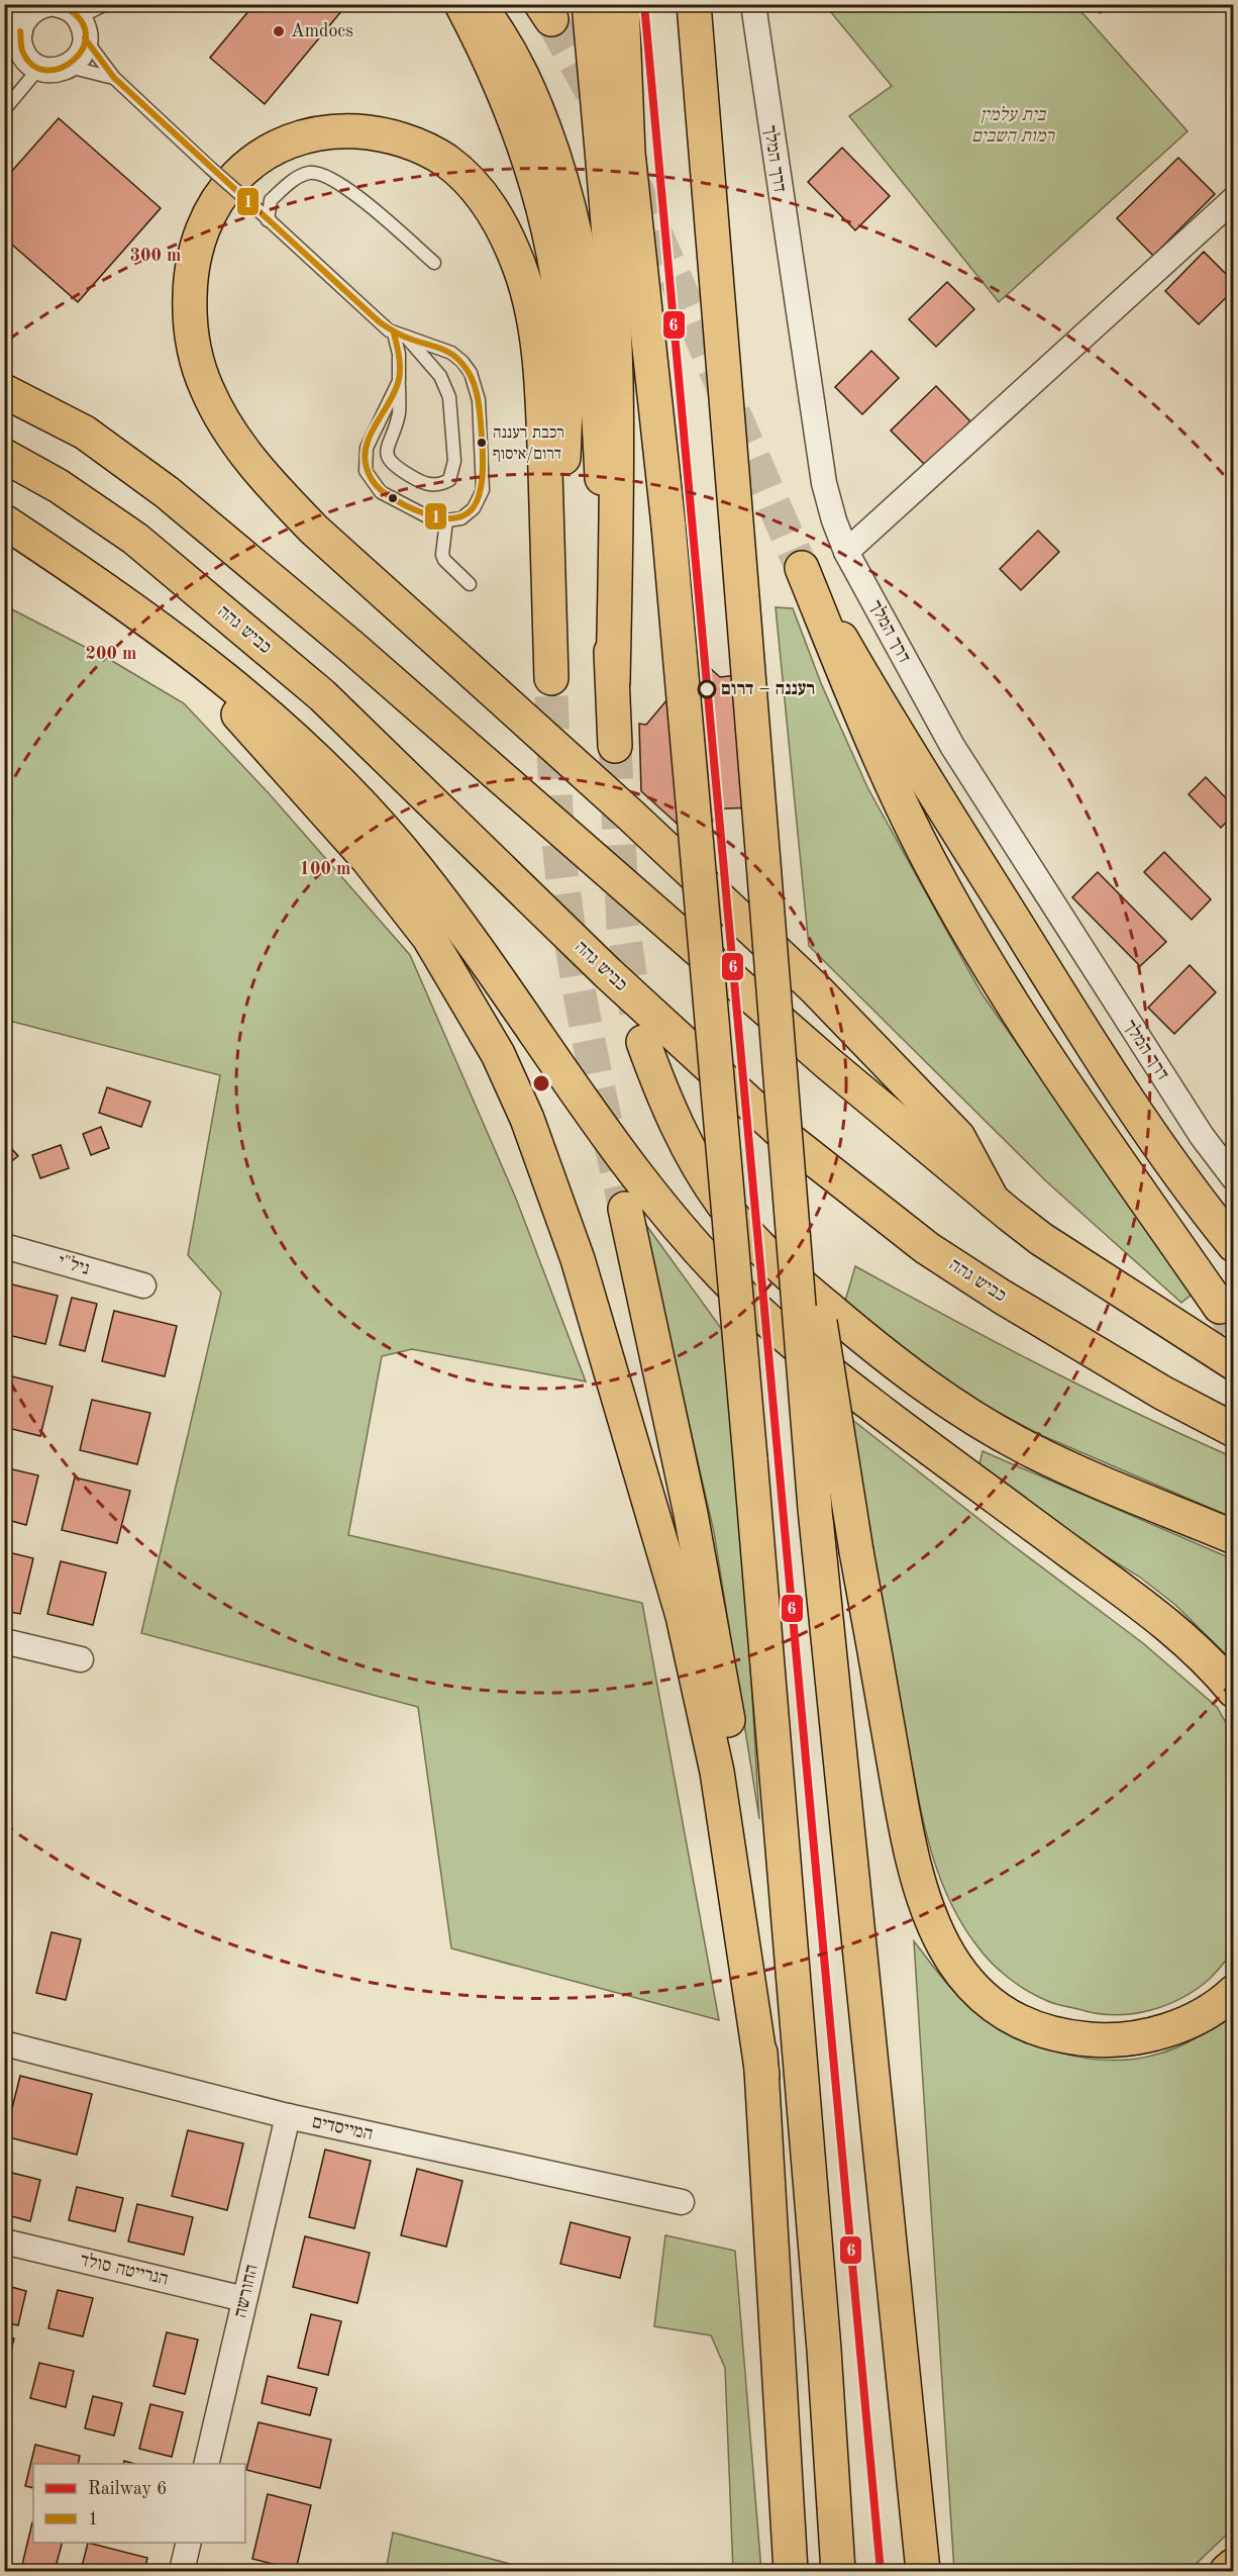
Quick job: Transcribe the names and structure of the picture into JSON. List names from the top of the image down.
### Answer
{
  "streets": {
    "highway": ["כביש גהה"],
    "street": [
      "דרך המלך",
      "ניל\"י",
      "המייסדים",
      "הנרייטה סולד",
      "החורשה"
    ]
  },
  "crossings": [
    ["המייסדים", "החורשה"],
    ["הנרייטה סולד", "החורשה"]
  ],
  "parks": ["בית עלמין רמות השבים"],
  "places": ["Amdocs", "רכבת רעננה דרום/איסוף", "רעננה – דרום"],
  "lines": ["rail line 6", "transit line 1"],
  "legend": ["Railway 6", "1"],
  "rings": ["300 m", "200 m", "100 m"]
}
